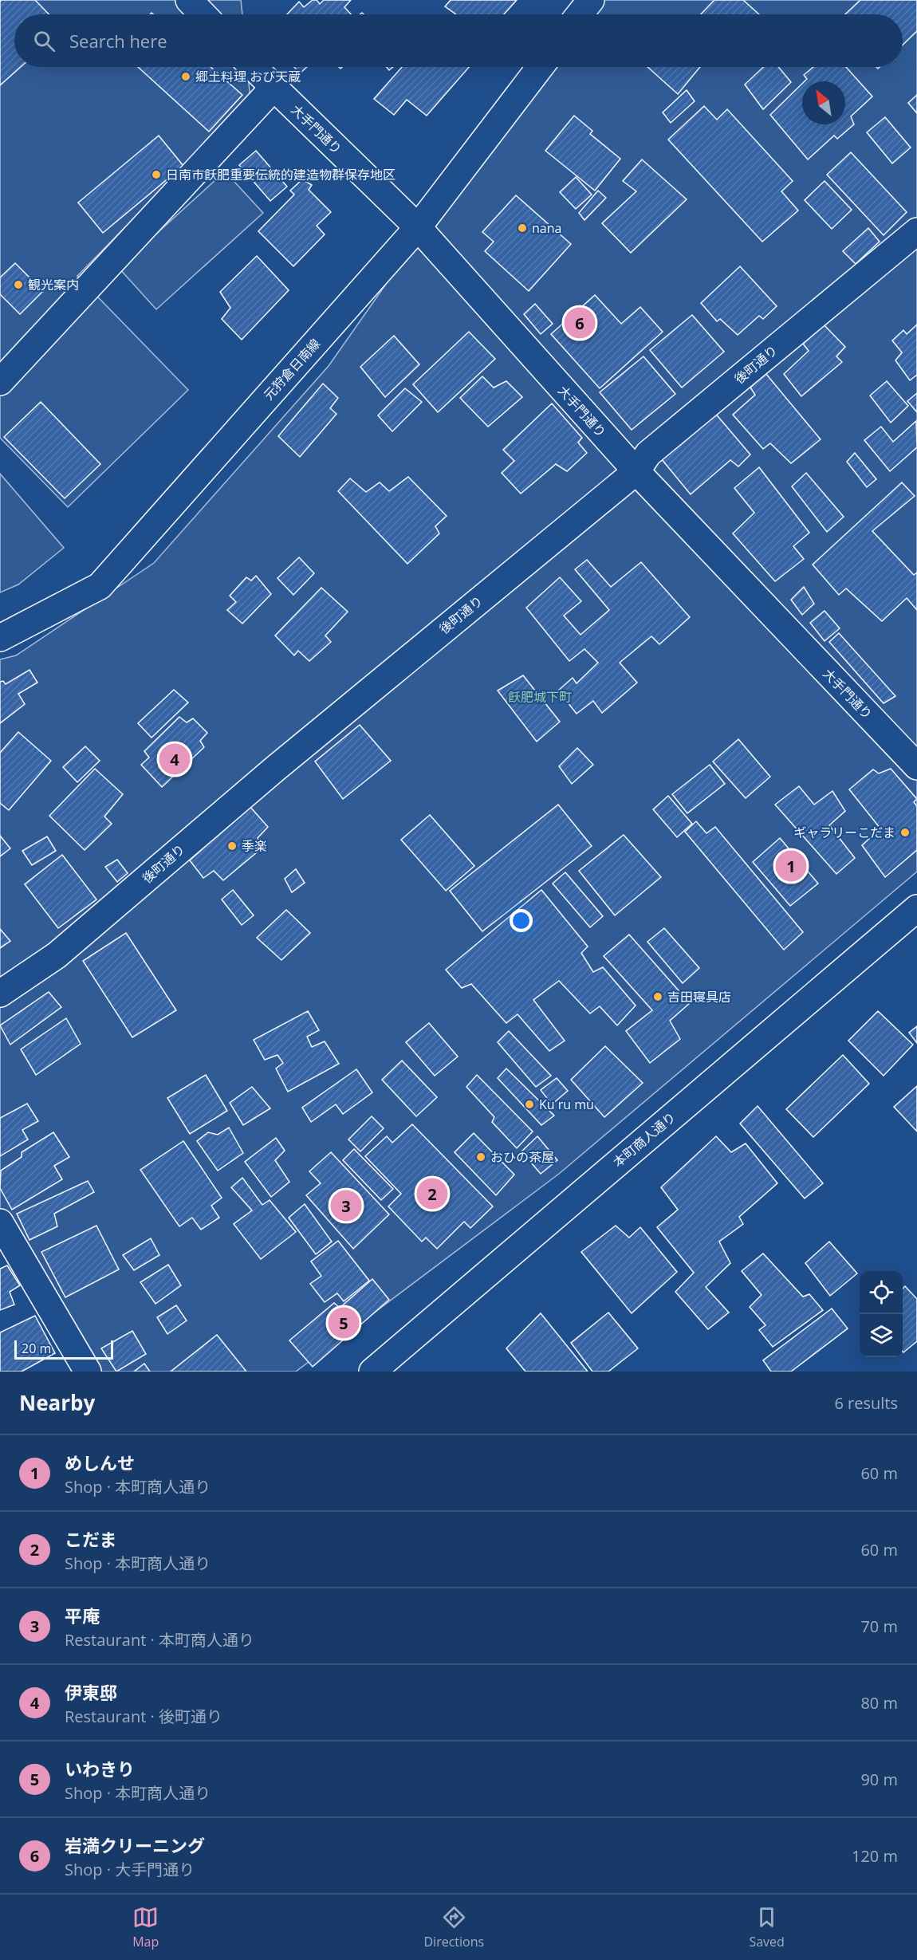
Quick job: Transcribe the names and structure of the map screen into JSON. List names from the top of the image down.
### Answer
{
  "streets": {
    "main road": [
      "大手門通り",
      "後町通り",
      "元狩倉日南線",
      "本町商人通り"
    ]
  },
  "crossings": [
    ["大手門通り", "後町通り"],
    ["大手門通り", "元狩倉日南線"]
  ],
  "parks": ["飫肥城下町"],
  "places": [
    "郷土料理 おび天蔵",
    "日南市飫肥重要伝統的建造物群保存地区",
    "nana",
    "観光案内",
    "ギャラリーこだま",
    "季楽",
    "吉田寝具店",
    "Ku ru mu",
    "おひの茶屋"
  ],
  "scale_bar": "20 m",
  "north": "top left",
  "page": {
    "search": "Search here",
    "pins": [
      "6",
      "4",
      "1",
      "2",
      "3",
      "5"
    ],
    "scale": "20 m",
    "heading": ["Nearby", "6 results"],
    "list": [
      {
        "mark": "1",
        "name": "めしんせ",
        "note": "Shop · 本町商人通り",
        "value": "60 m"
      },
      {
        "mark": "2",
        "name": "こだま",
        "note": "Shop · 本町商人通り",
        "value": "60 m"
      },
      {
        "mark": "3",
        "name": "平庵",
        "note": "Restaurant · 本町商人通り",
        "value": "70 m"
      },
      {
        "mark": "4",
        "name": "伊東邸",
        "note": "Restaurant · 後町通り",
        "value": "80 m"
      },
      {
        "mark": "5",
        "name": "いわきり",
        "note": "Shop · 本町商人通り",
        "value": "90 m"
      },
      {
        "mark": "6",
        "name": "岩満クリーニング",
        "note": "Shop · 大手門通り",
        "value": "120 m"
      }
    ],
    "nav": ["Map", "Directions", "Saved"]
  }
}
